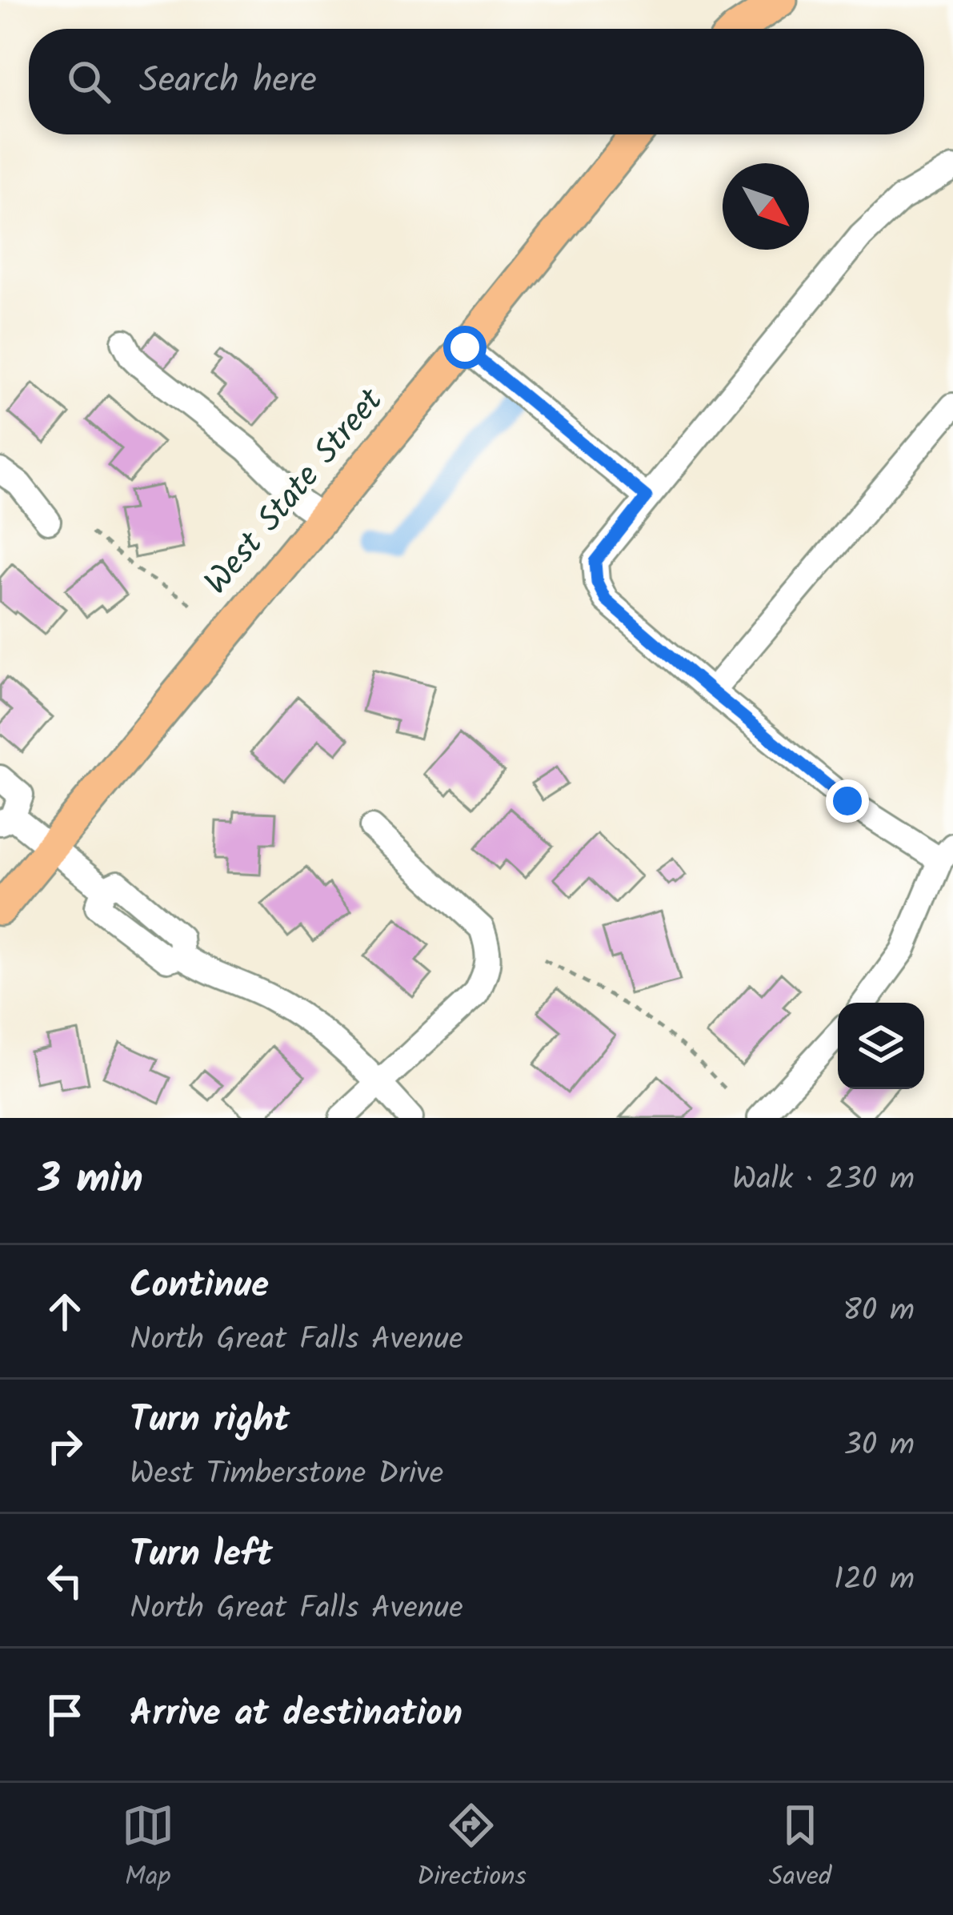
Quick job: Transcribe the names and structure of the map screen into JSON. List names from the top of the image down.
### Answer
{
  "streets": {
    "main road": ["West State Street"]
  },
  "north": "bottom right",
  "page": {
    "search": "Search here",
    "heading": ["3 min", "Walk · 230 m"],
    "list": [
      ["Continue", "North Great Falls Avenue", "80 m"],
      ["Turn right", "West Timberstone Drive", "30 m"],
      ["Turn left", "North Great Falls Avenue", "120 m"],
      "Arrive at destination"
    ],
    "nav": ["Map", "Directions", "Saved"]
  }
}
